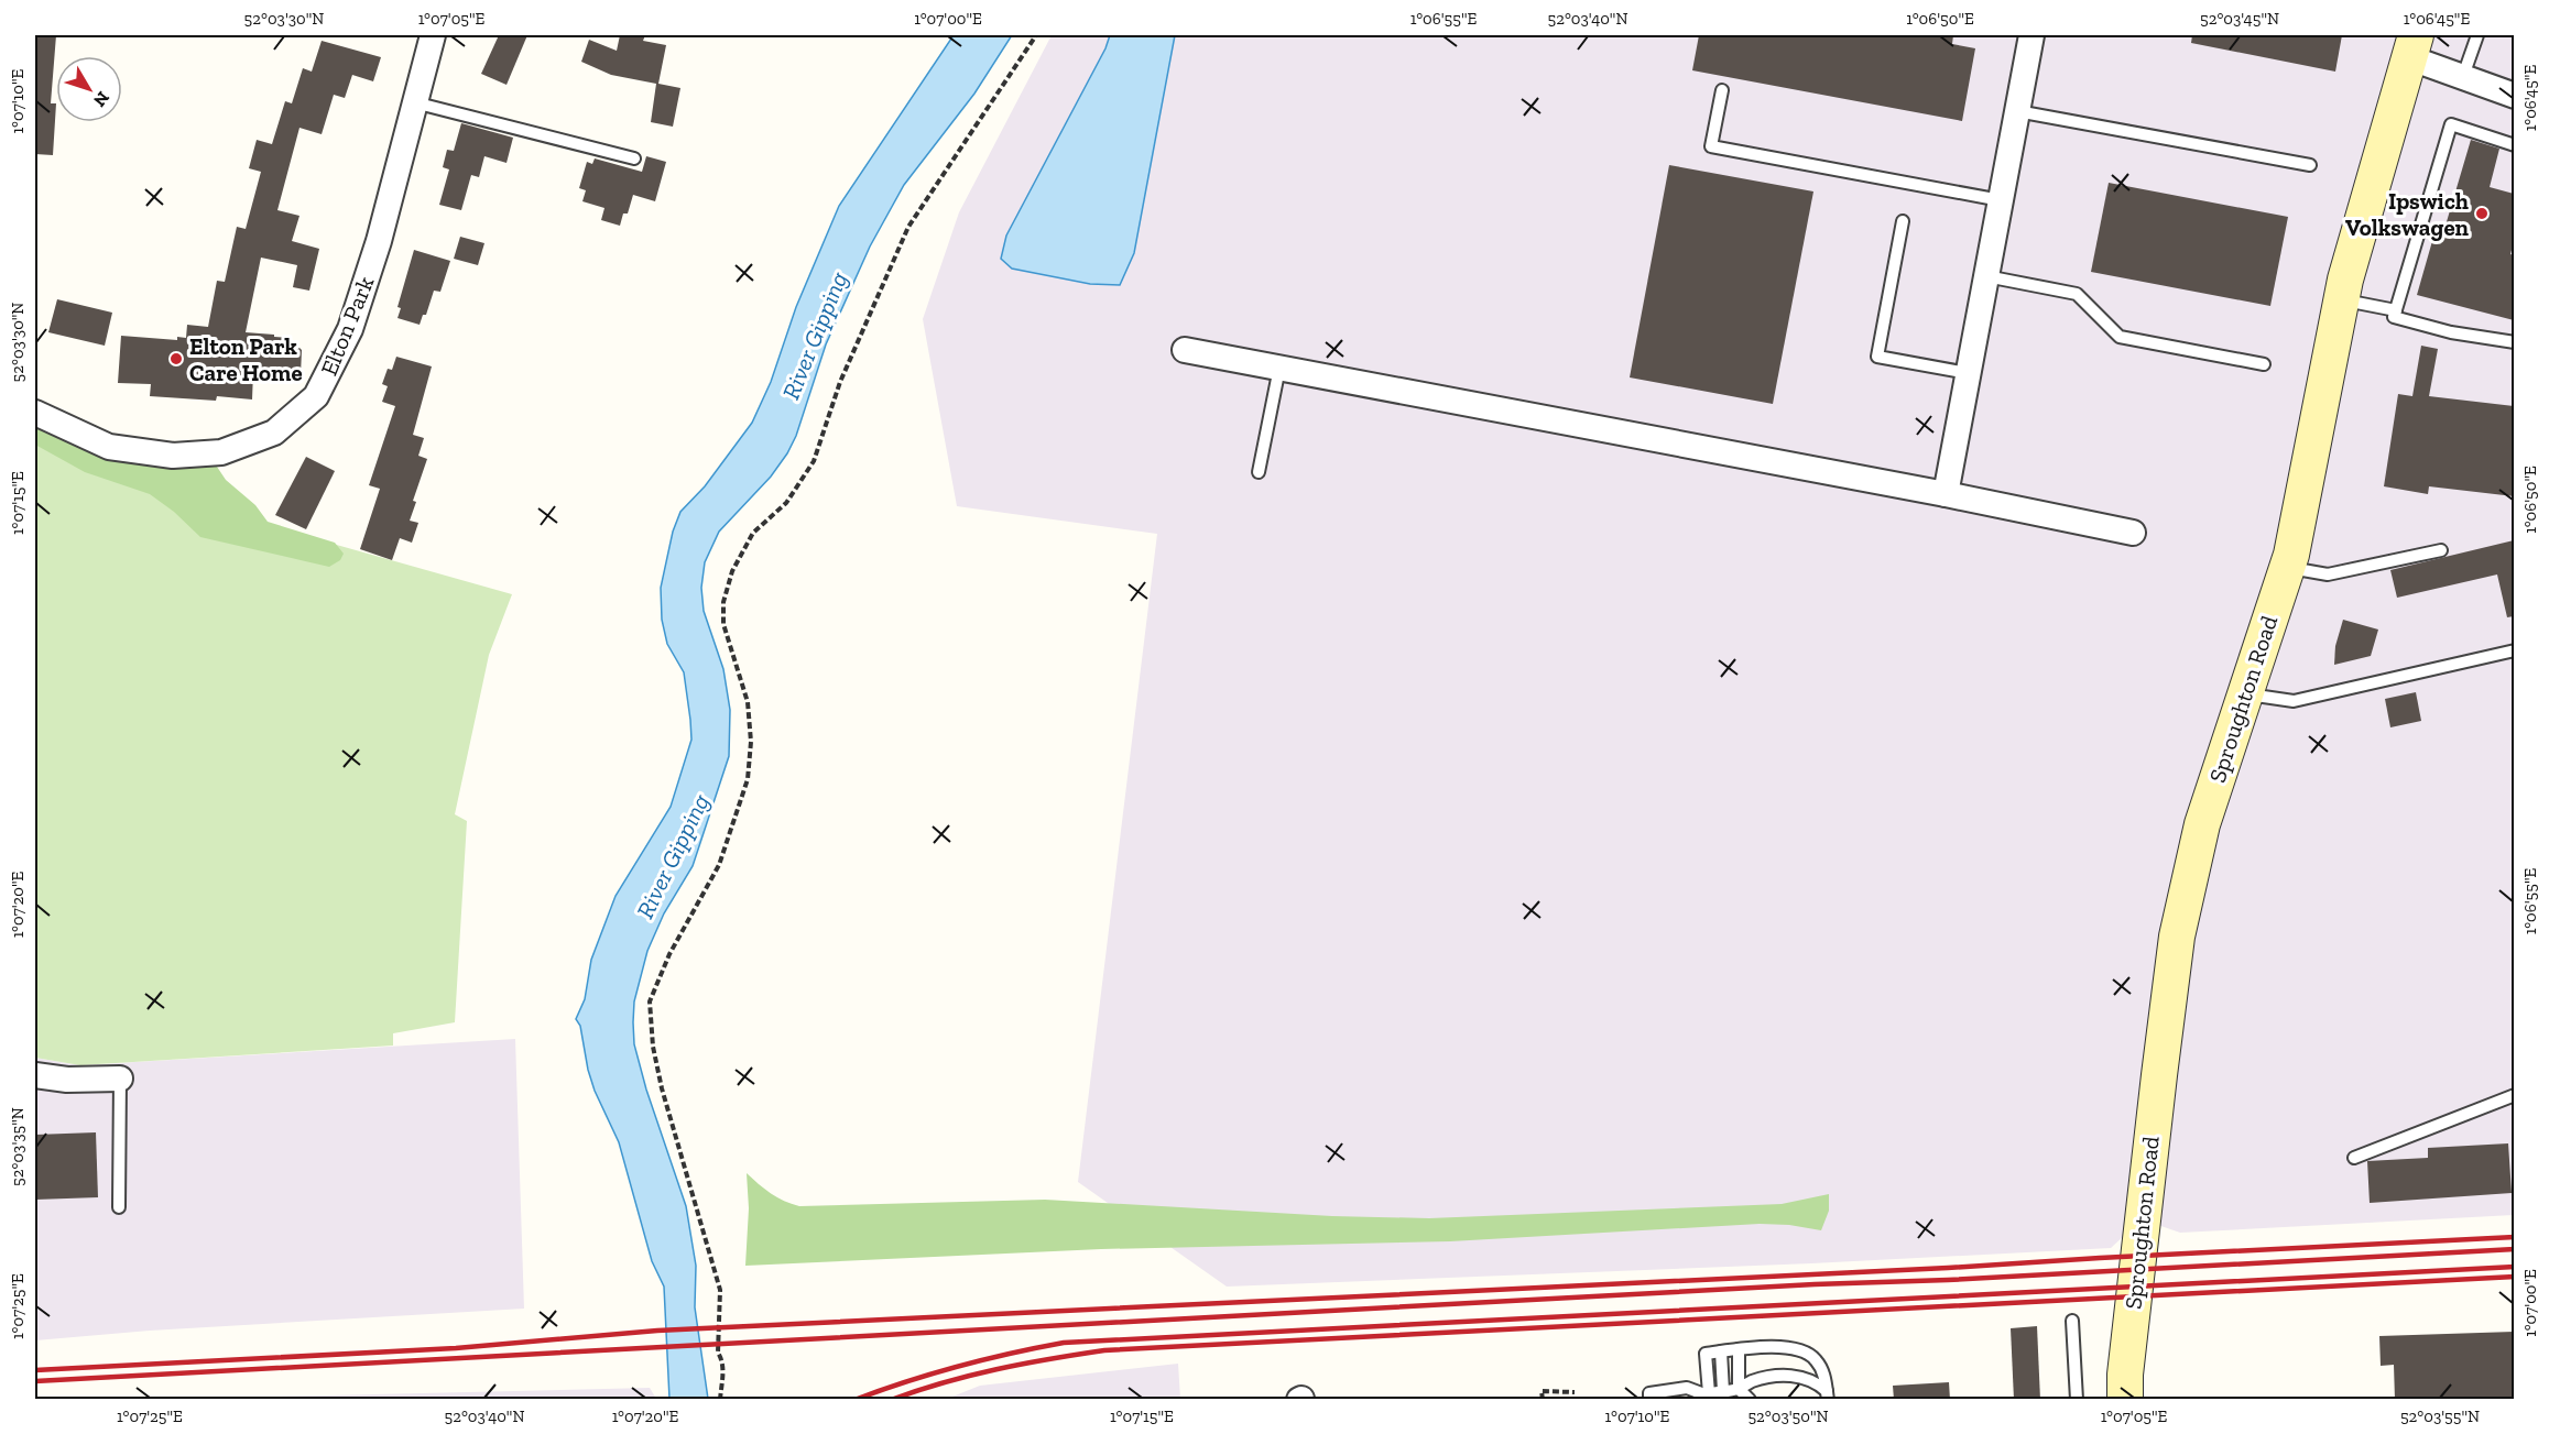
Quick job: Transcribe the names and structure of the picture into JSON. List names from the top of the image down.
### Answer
{
  "streets": {
    "street": ["Elton Park", "Sproughton Road"]
  },
  "water": ["River Gipping"],
  "places": ["Ipswich Volkswagen", "Elton Park Care Home"],
  "north": "bottom right",
  "coordinates": [
    "52°03'30\"N",
    "1°07'05\"E",
    "1°07'00\"E",
    "1°06'55\"E",
    "52°03'40\"N",
    "1°06'50\"E",
    "52°03'45\"N",
    "1°06'45\"E",
    "1°07'10\"E",
    "1°07'15\"E",
    "1°07'20\"E",
    "52°03'35\"N",
    "1°07'25\"E",
    "52°03'50\"N",
    "52°03'55\"N"
  ]
}
